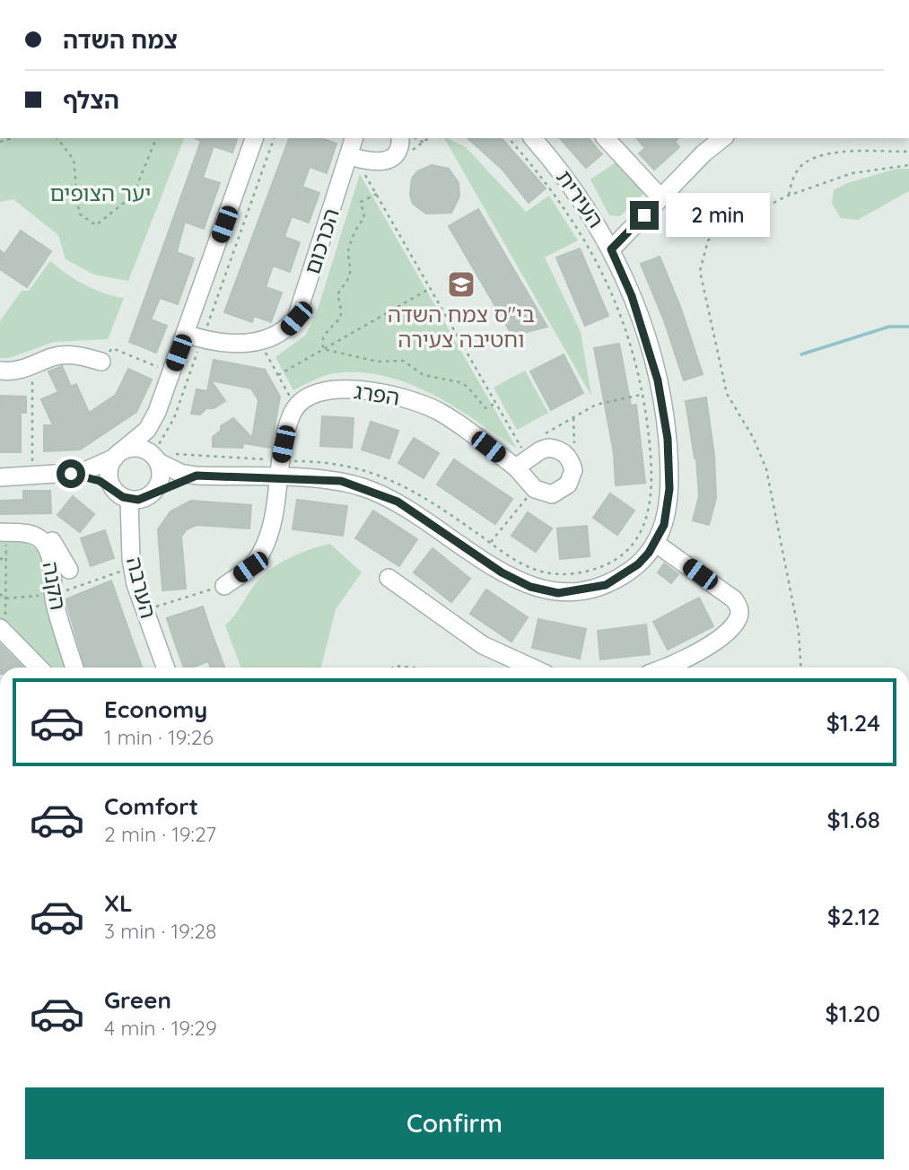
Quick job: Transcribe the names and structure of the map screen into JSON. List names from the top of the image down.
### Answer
{
  "streets": {
    "street": [
      "העירית",
      "הכרכום",
      "הפרג",
      "הקנה",
      "הערבה"
    ]
  },
  "crossings": [
    ["העירית", "הערבה"]
  ],
  "parks": ["יער הצופים"],
  "places": {
    "school or university": ["בי\"ס צמח השדה וחטיבה צעירה"]
  },
  "page": {
    "banner": ["צמח השדה", "הצלף"],
    "bubble": "2 min",
    "list": [
      {
        "name": "Economy",
        "note": "1 min · 19:26",
        "value": "$1.24"
      },
      {
        "name": "Comfort",
        "note": "2 min · 19:27",
        "value": "$1.68"
      },
      {
        "name": "XL",
        "note": "3 min · 19:28",
        "value": "$2.12"
      },
      {
        "name": "Green",
        "note": "4 min · 19:29",
        "value": "$1.20"
      }
    ],
    "buttons": "Confirm"
  }
}
